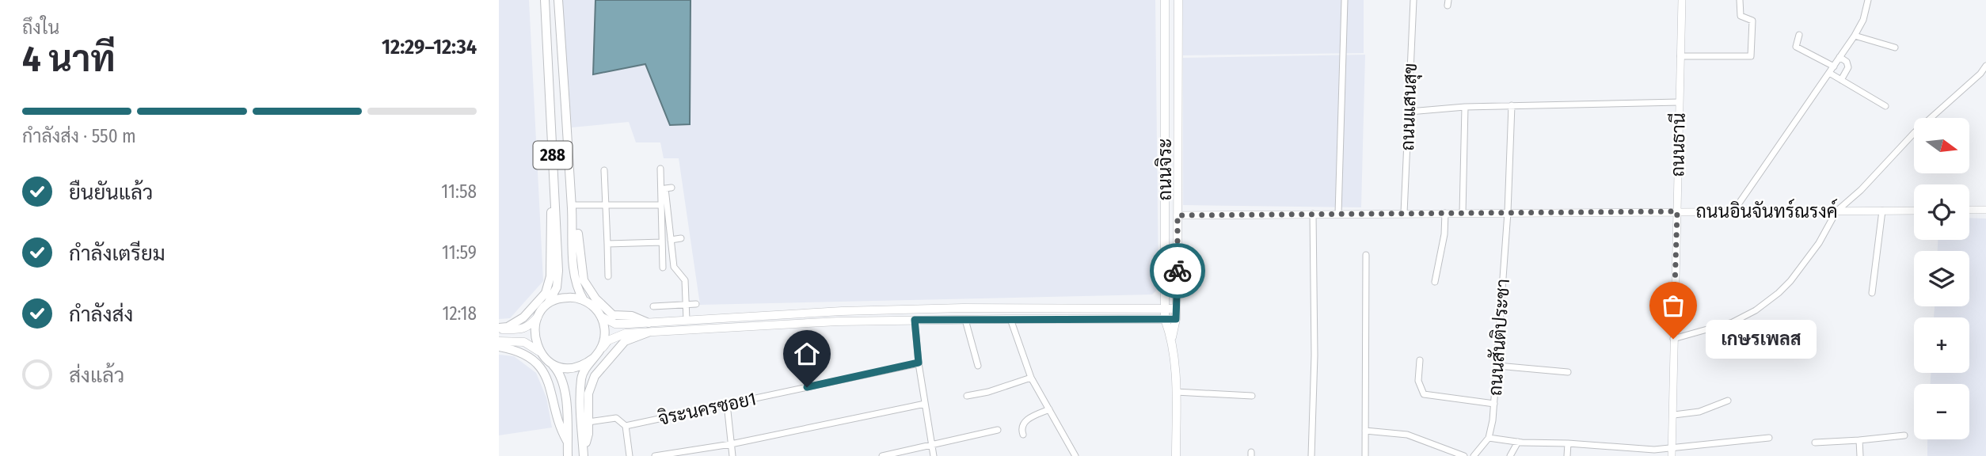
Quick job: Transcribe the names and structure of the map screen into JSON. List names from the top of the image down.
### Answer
{
  "streets": {
    "main road": ["288", "ถนนจิระ"],
    "street": [
      "ถนนแสนสุข",
      "ถนนธานี",
      "ถนนอินจันทร์ณรงค์",
      "ถนนสันติประชา",
      "จิระนครซอย1"
    ]
  },
  "crossings": [
    ["ถนนแสนสุข", "ถนนอินจันทร์ณรงค์"],
    ["ถนนธานี", "ถนนอินจันทร์ณรงค์"],
    ["ถนนจิระ", "ถนนอินจันทร์ณรงค์"],
    ["ถนนอินจันทร์ณรงค์", "ถนนสันติประชา"]
  ],
  "places": ["เกษรเพลส"],
  "north": "right",
  "page": {
    "heading": ["4 นาที", "ถึงใน", "12:29–12:34"],
    "bar": "กำลังส่ง · 550 m",
    "map_buttons": ["+", "−"],
    "list": [
      ["ยืนยันแล้ว", "11:58"],
      ["กำลังเตรียม", "11:59"],
      ["กำลังส่ง", "12:18"],
      "ส่งแล้ว"
    ],
    "bubble": "เกษรเพลส"
  }
}
